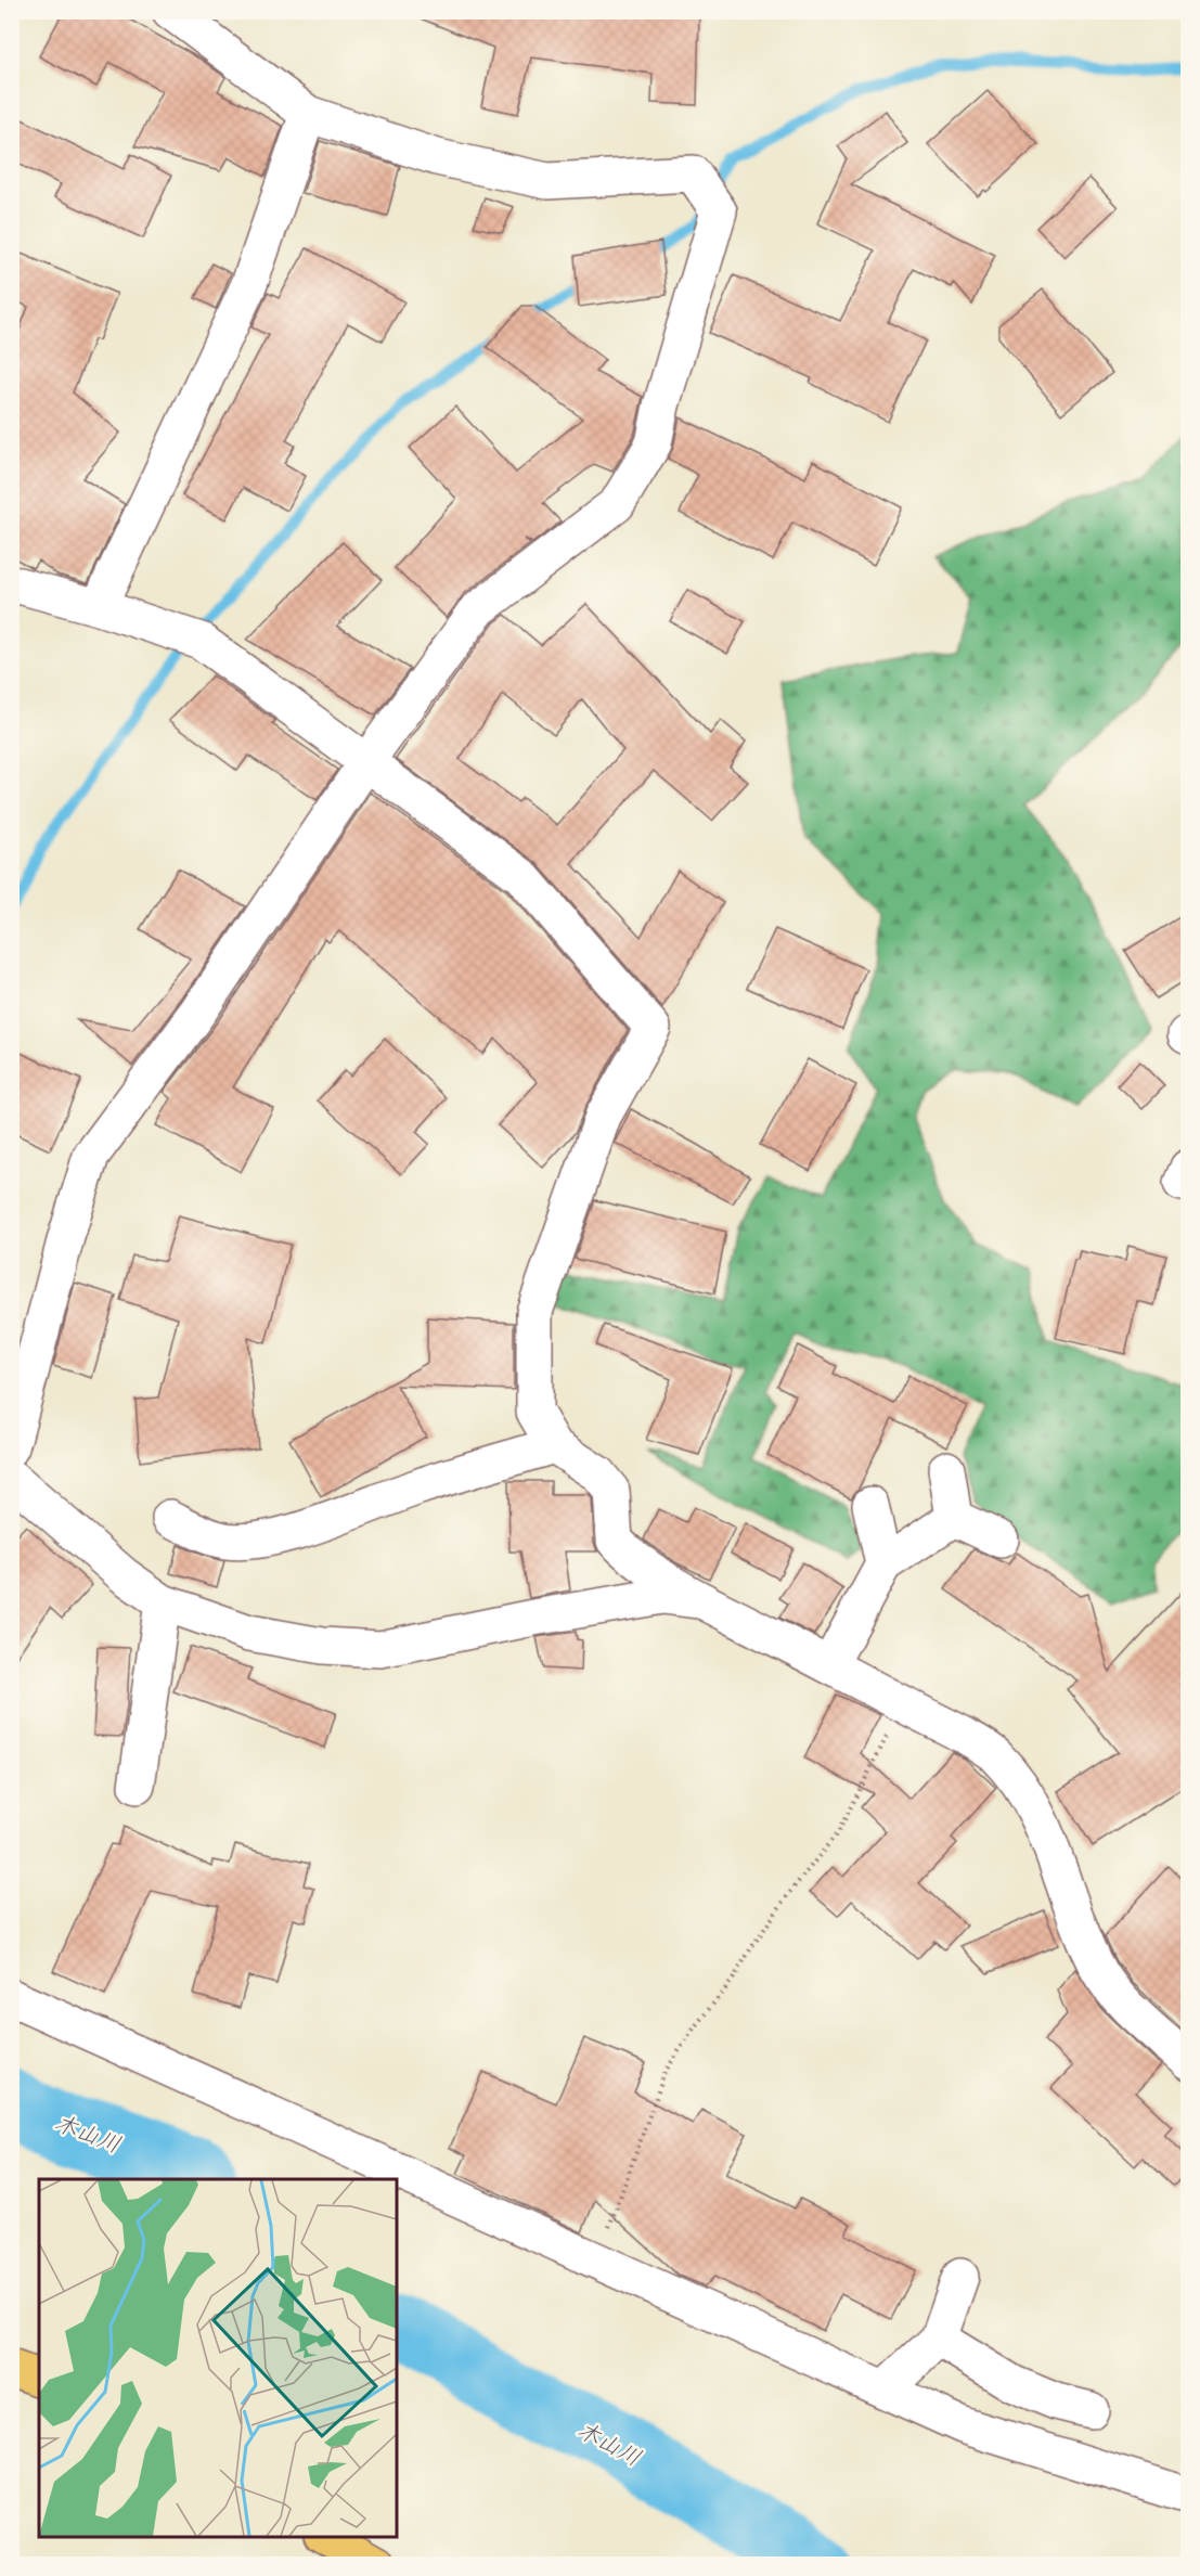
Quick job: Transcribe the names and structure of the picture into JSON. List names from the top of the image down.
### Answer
{
  "water": ["木山川"]
}
